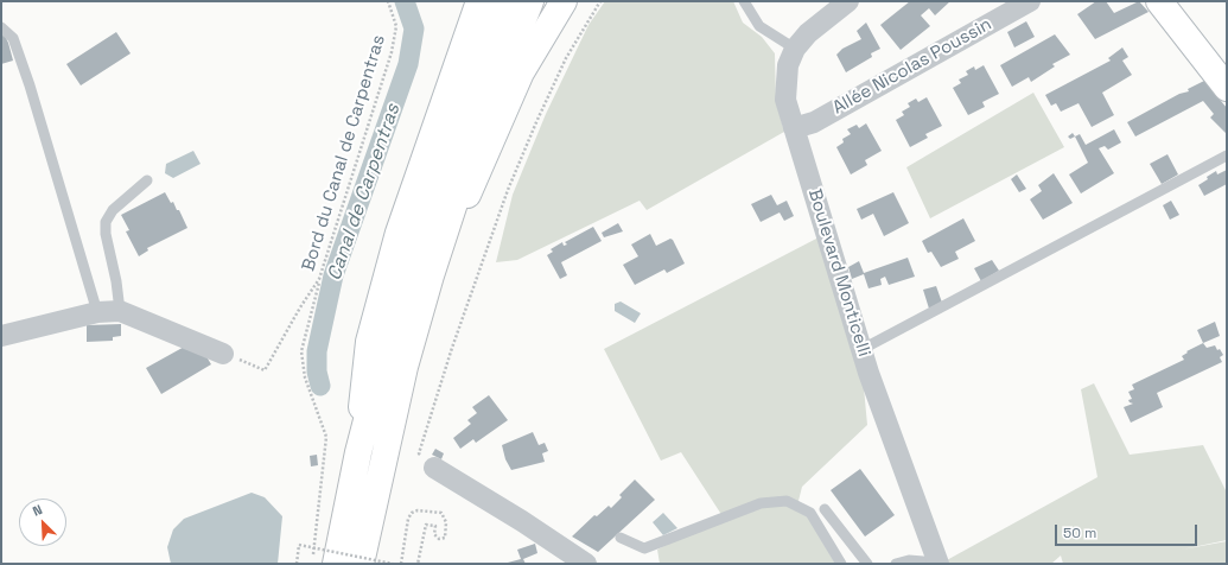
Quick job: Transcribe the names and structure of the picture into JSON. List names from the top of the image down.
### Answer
{
  "streets": {
    "street": ["Allée Nicolas Poussin", "Boulevard Monticelli"],
    "path": ["Bord du Canal de Carpentras"]
  },
  "crossings": [
    ["Allée Nicolas Poussin", "Boulevard Monticelli"]
  ],
  "water": ["Canal de Carpentras"],
  "scale_bar": "50 m",
  "north": "top left"
}
